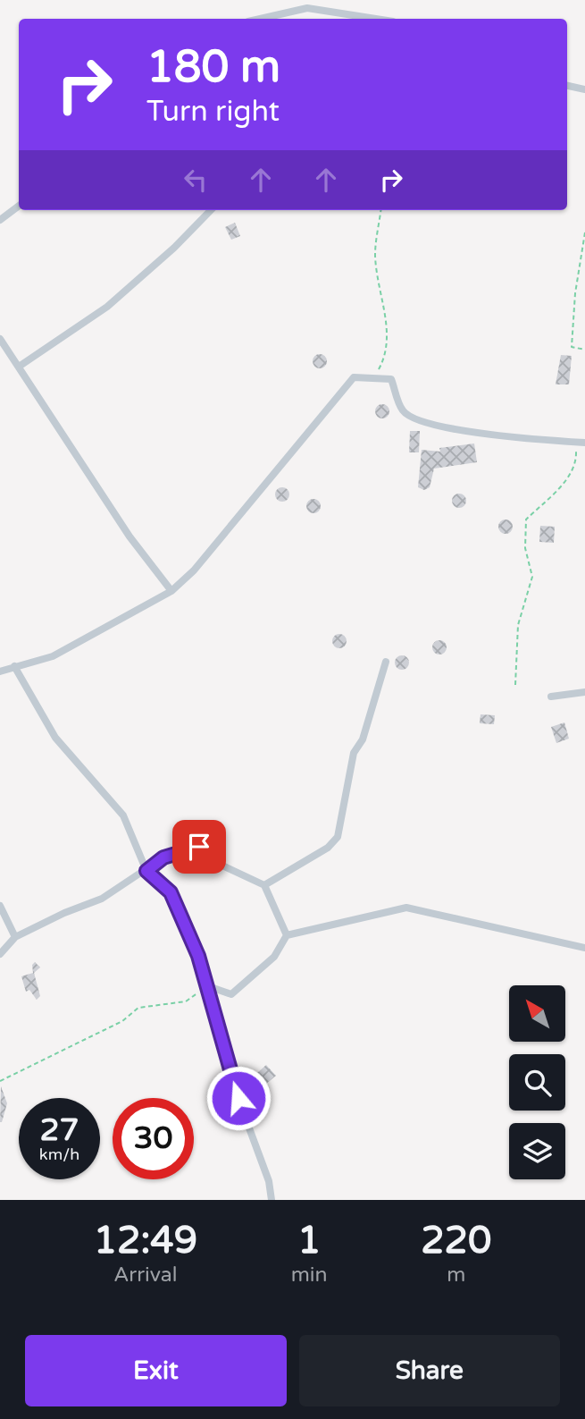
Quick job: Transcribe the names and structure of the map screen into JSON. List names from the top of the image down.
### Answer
{
  "north": "top left",
  "page": {
    "turn": ["180 m", "Turn right"],
    "speed": "27 km/h",
    "limit": "30",
    "eta": [
      "12:49",
      "Arrival",
      "1",
      "min",
      "220",
      "m"
    ],
    "buttons": ["Exit", "Share"]
  }
}
